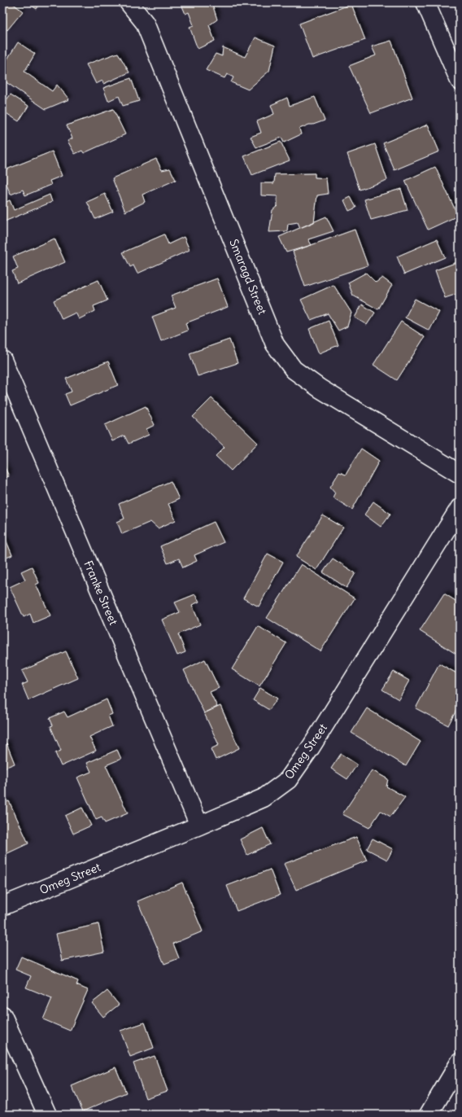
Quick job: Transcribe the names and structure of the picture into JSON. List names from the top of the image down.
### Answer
{
  "streets": {
    "street": ["Smaragd Street", "Franke Street", "Omeg Street"]
  },
  "crossings": [
    ["Franke Street", "Omeg Street"]
  ]
}
